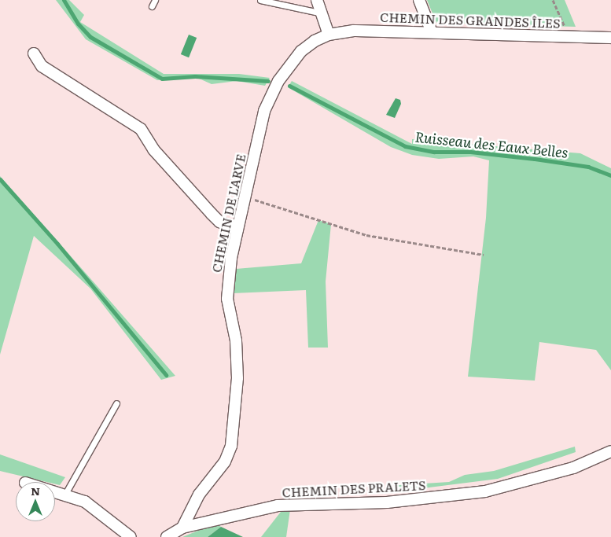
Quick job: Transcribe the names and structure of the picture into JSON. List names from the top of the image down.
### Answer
{
  "streets": {
    "street": ["CHEMIN DES GRANDES ÎLES", "CHEMIN DE L'ARVE", "CHEMIN DES PRALETS"]
  },
  "crossings": [
    ["CHEMIN DES GRANDES ÎLES", "CHEMIN DE L'ARVE"],
    ["CHEMIN DE L'ARVE", "CHEMIN DES PRALETS"]
  ],
  "water": ["Ruisseau des Eaux Belles"],
  "north": "top"
}
